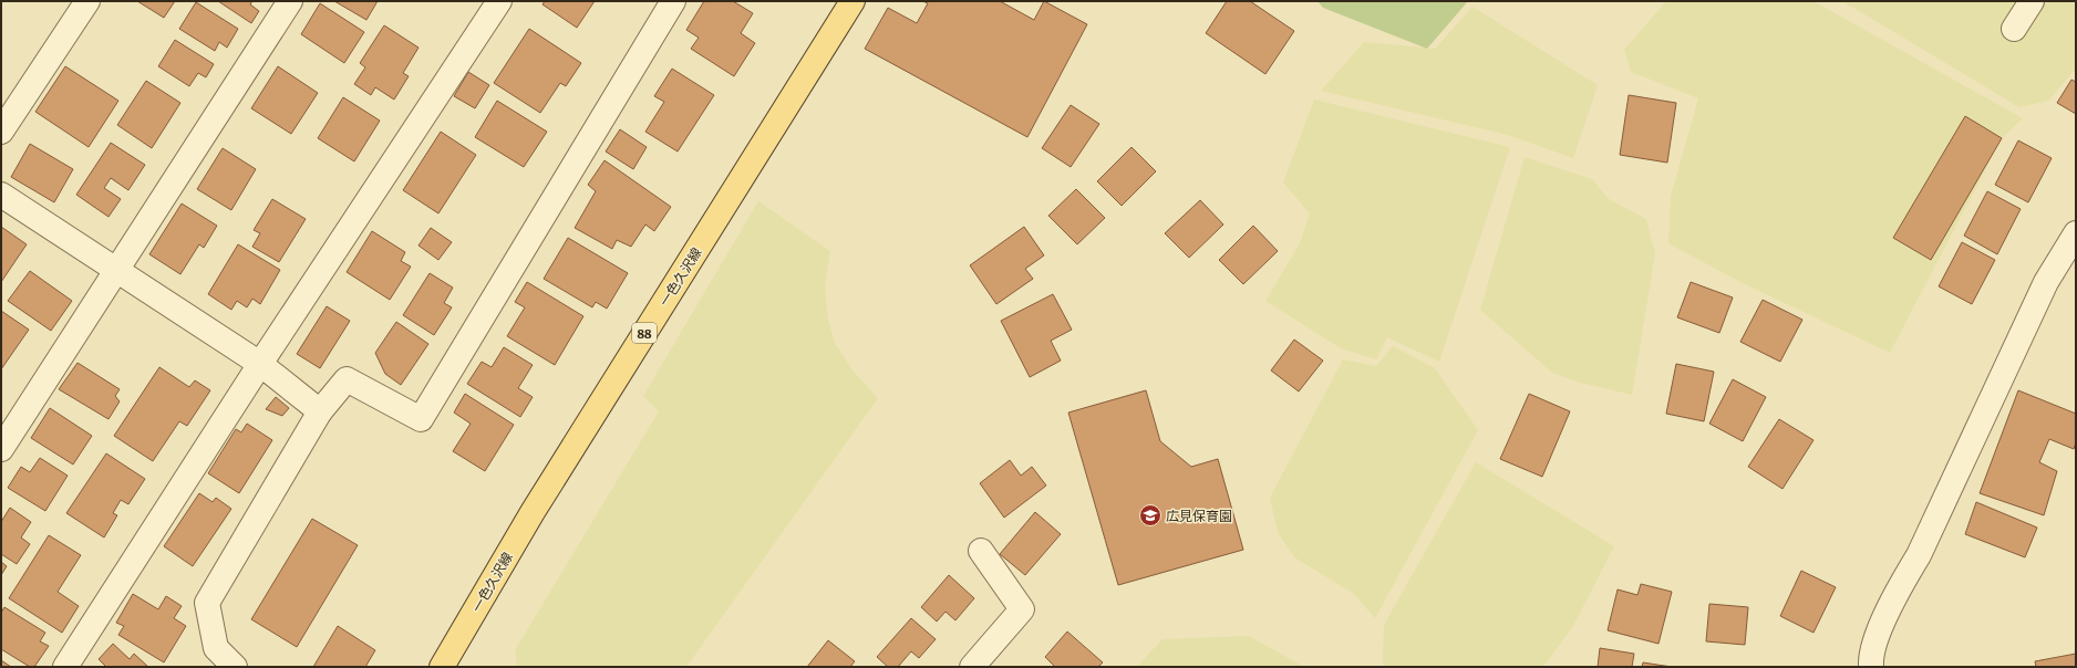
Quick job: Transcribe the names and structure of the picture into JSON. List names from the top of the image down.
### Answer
{
  "streets": {
    "main road": ["一色久沢線", "88"]
  },
  "places": {
    "school or university": ["広見保育園"]
  }
}
